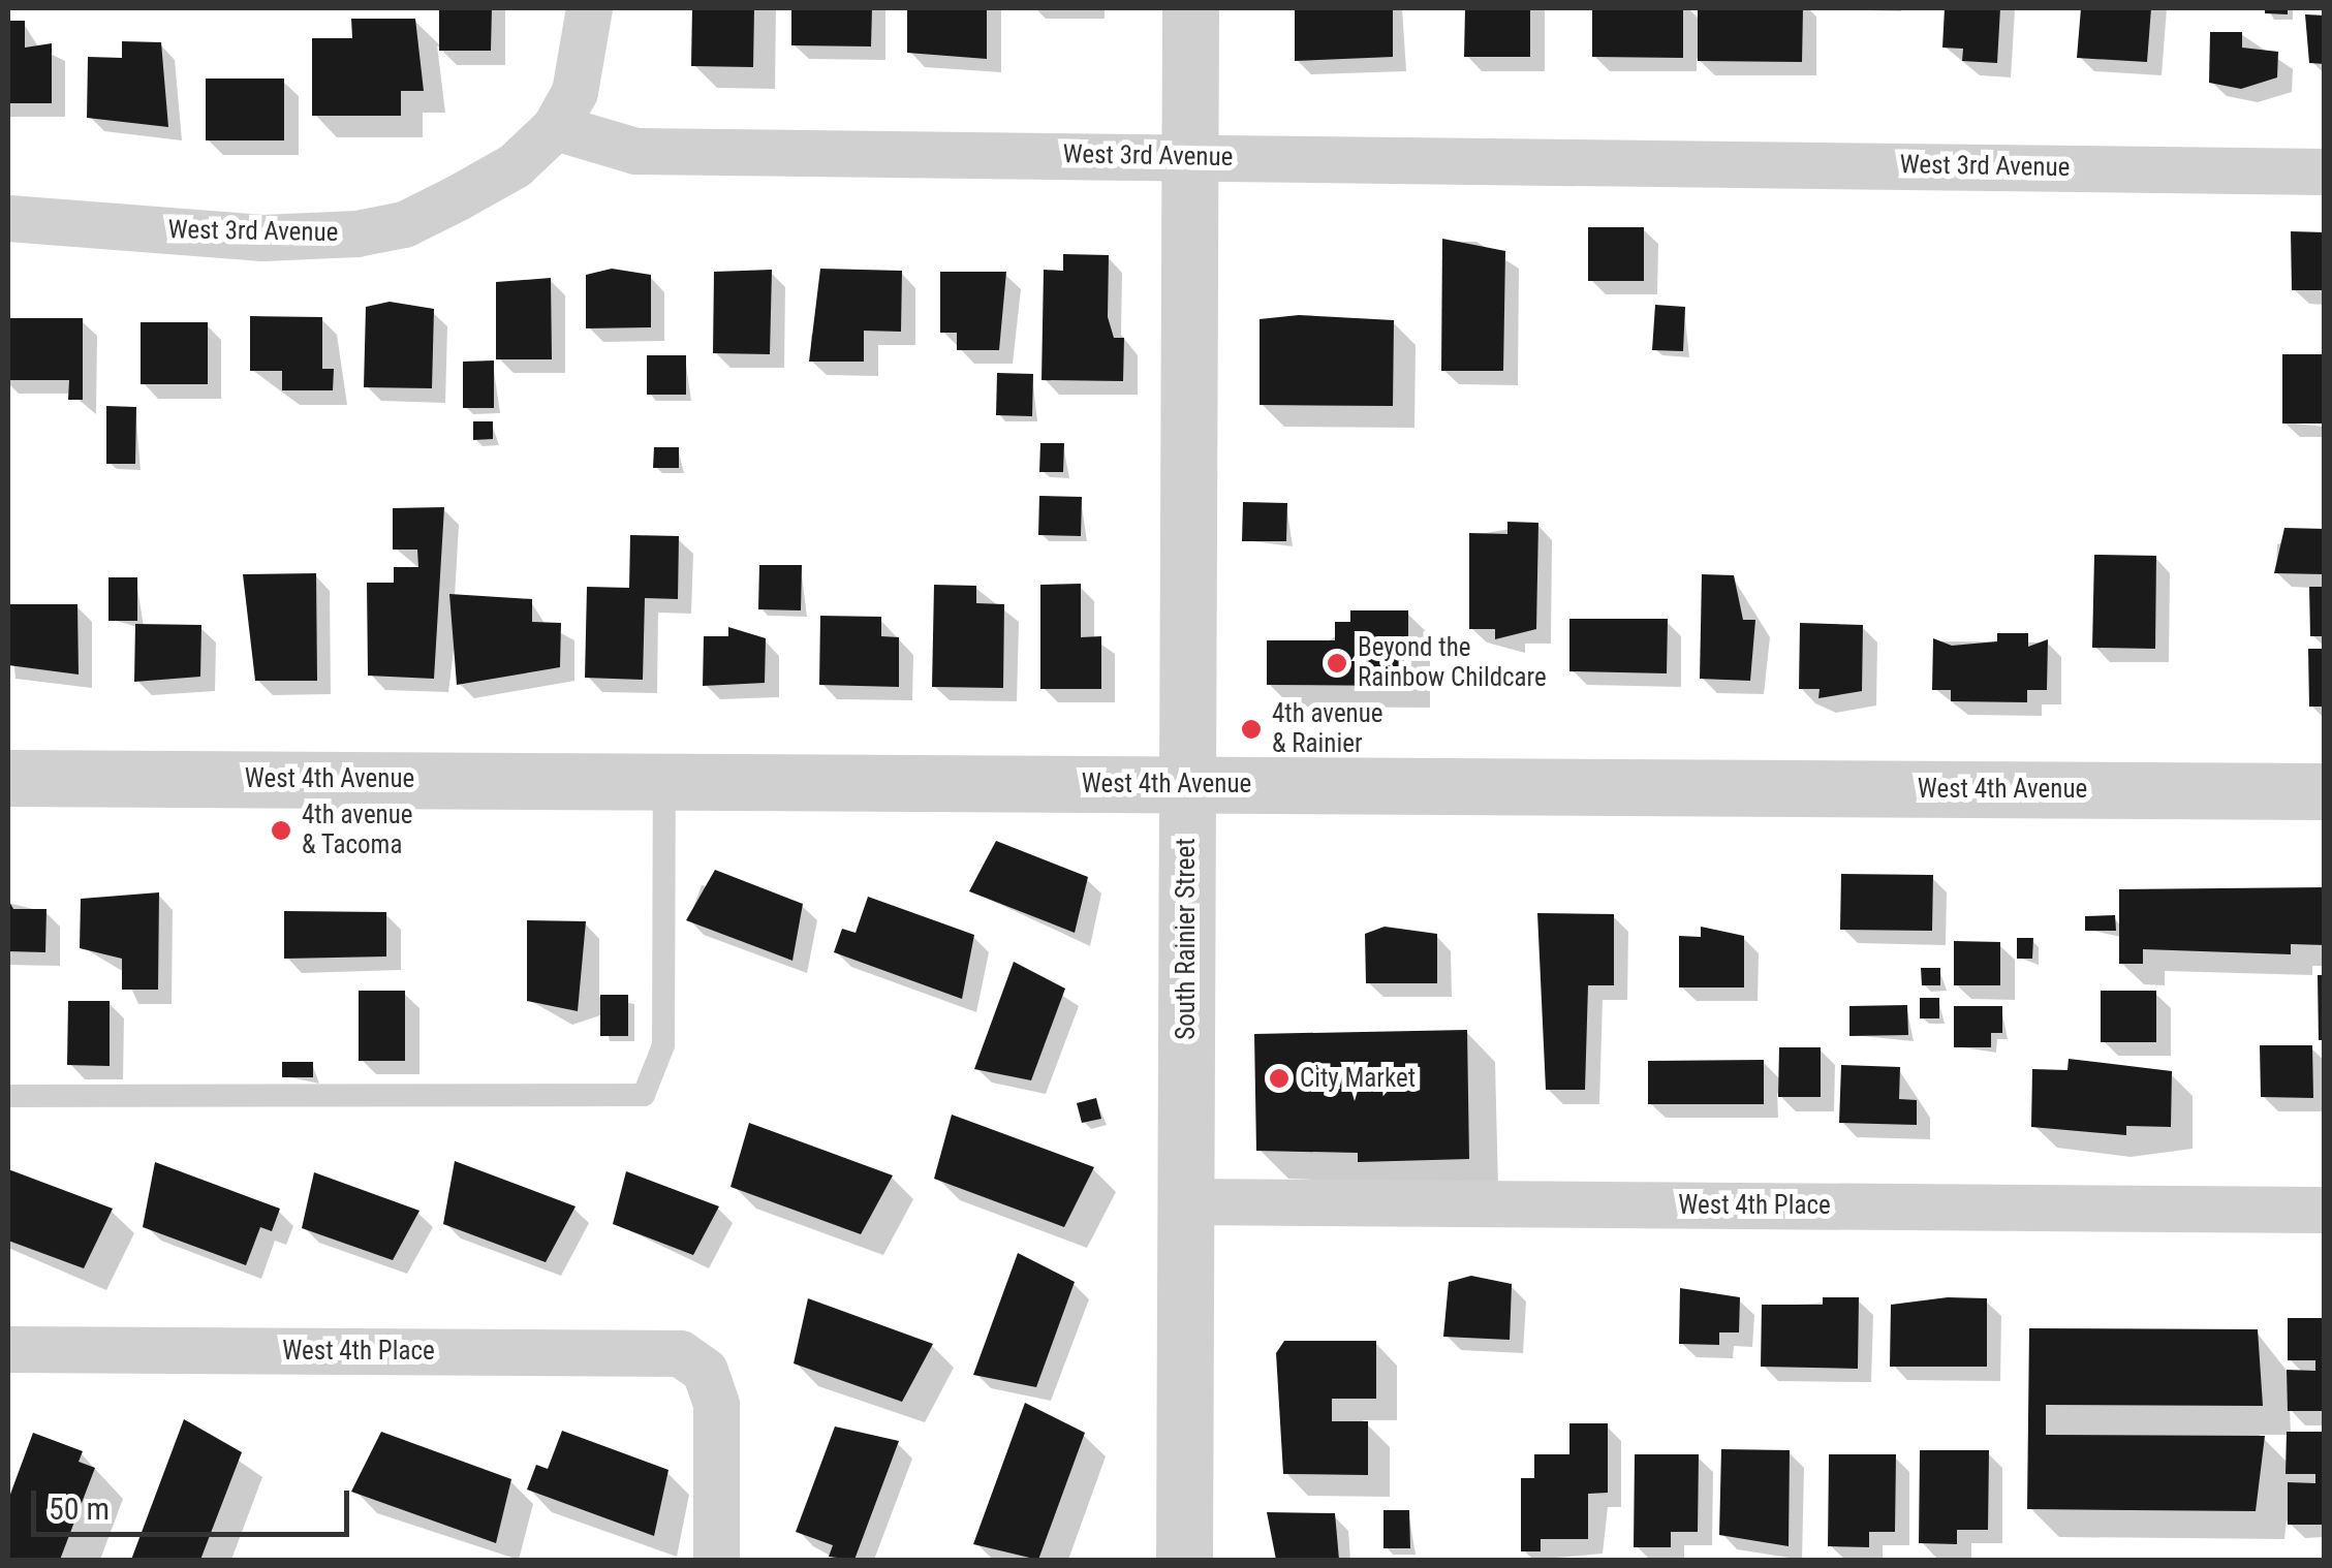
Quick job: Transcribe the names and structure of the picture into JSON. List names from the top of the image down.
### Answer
{
  "streets": {
    "street": [
      "West 3rd Avenue",
      "West 4th Avenue",
      "South Rainier Street",
      "West 4th Place"
    ]
  },
  "crossings": [
    ["West 3rd Avenue", "South Rainier Street"],
    ["West 4th Avenue", "South Rainier Street"],
    ["South Rainier Street", "West 4th Place"]
  ],
  "places": [
    "Beyond the Rainbow Childcare",
    "4th avenue & Rainier",
    "4th avenue & Tacoma",
    "City Market"
  ],
  "scale_bar": "50 m"
}
